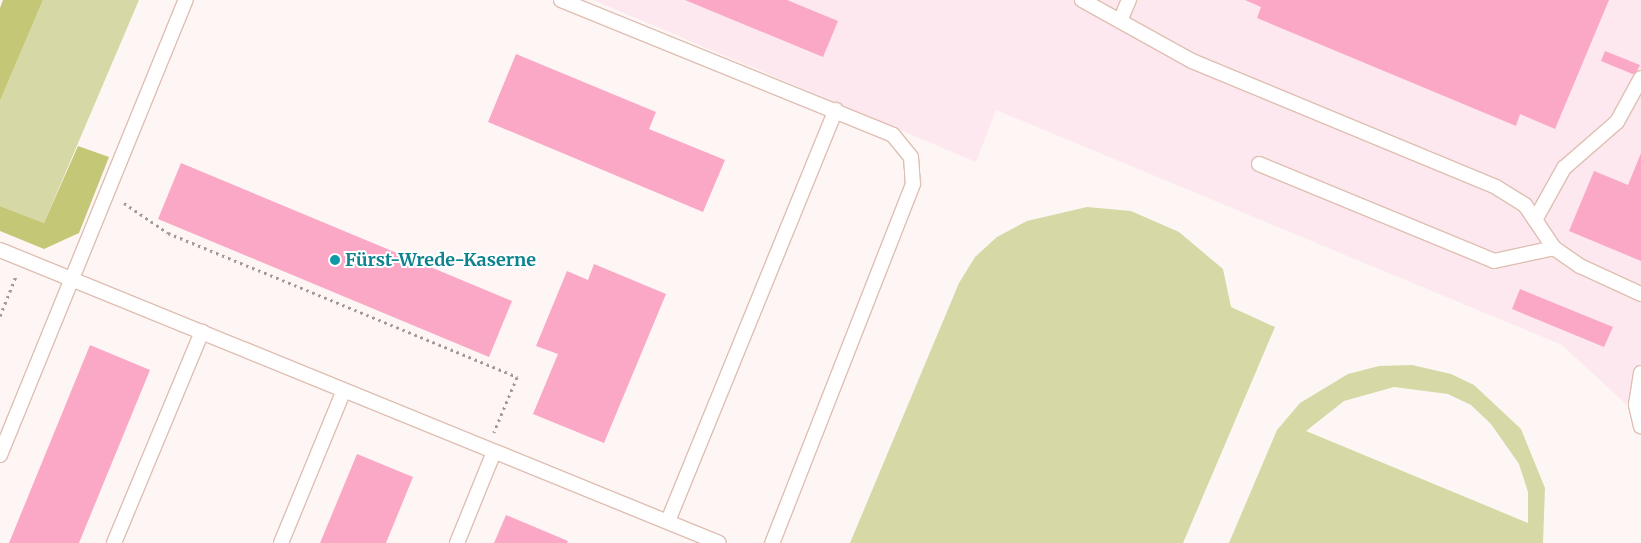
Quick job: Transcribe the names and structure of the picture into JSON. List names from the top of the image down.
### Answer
{
  "places": ["Fürst-Wrede-Kaserne"]
}
